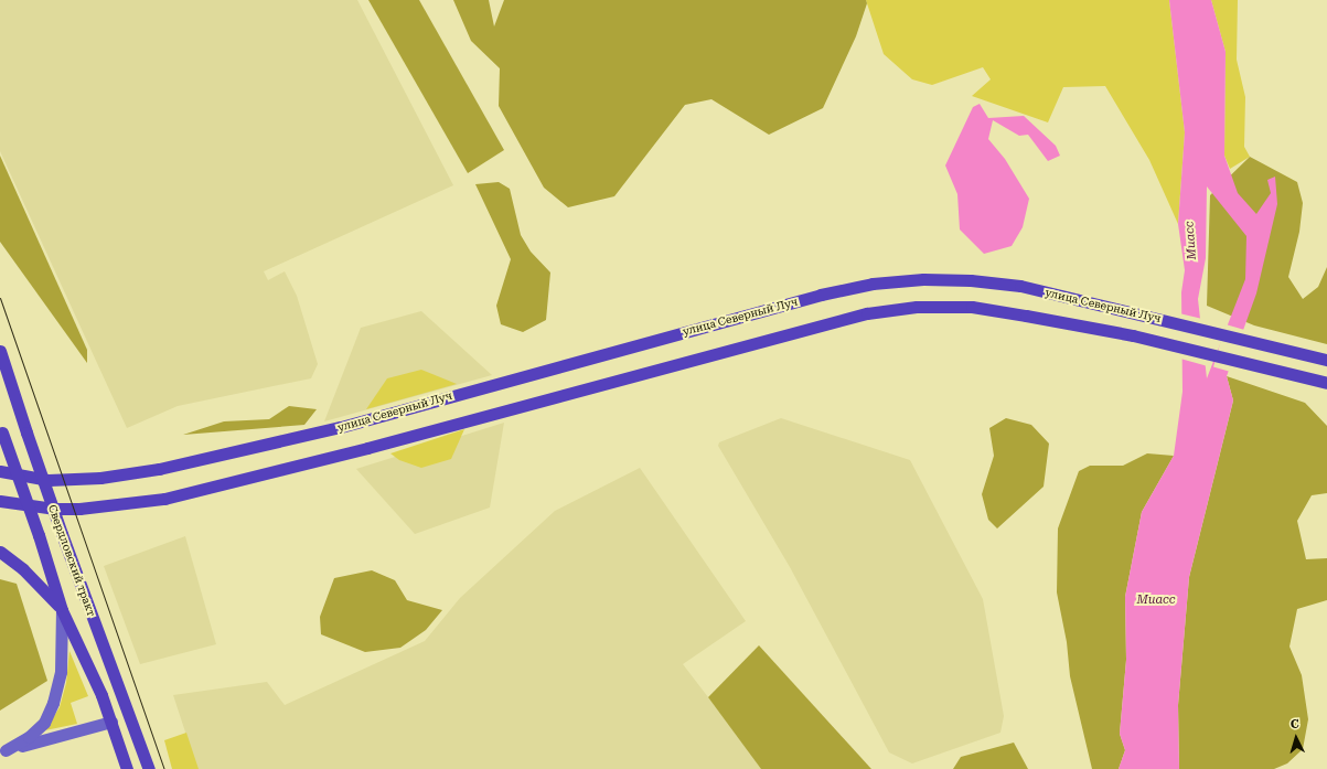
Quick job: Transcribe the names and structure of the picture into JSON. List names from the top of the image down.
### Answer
{
  "streets": {
    "main road": ["улица Северный Луч", "Свердловский тракт"]
  },
  "water": ["Миасс"],
  "north": "top"
}
